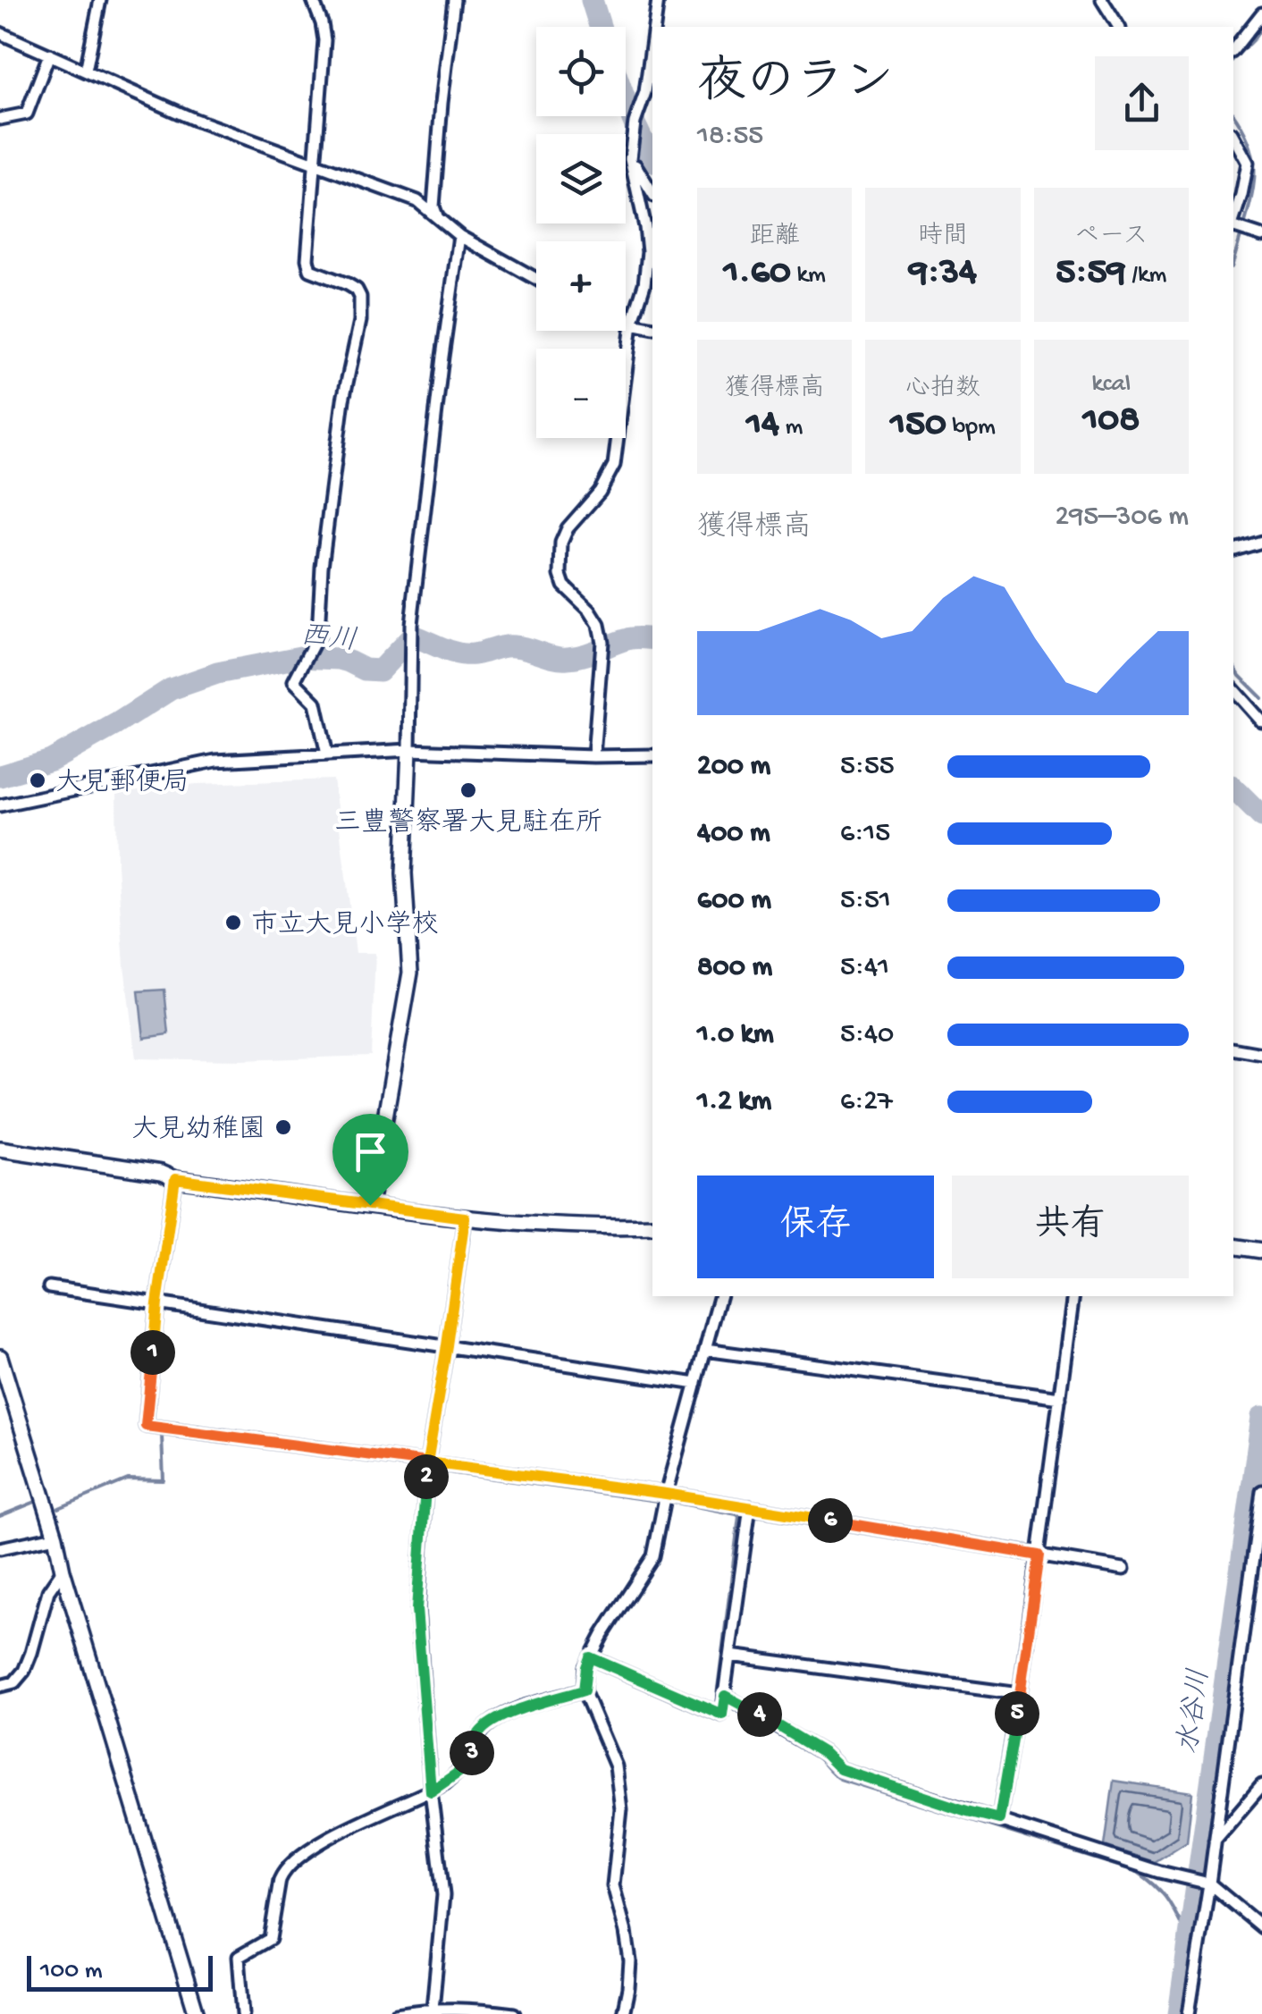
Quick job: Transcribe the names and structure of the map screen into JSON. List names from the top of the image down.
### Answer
{
  "water": ["西川", "水谷川"],
  "places": [
    "大見郵便局",
    "三豊警察署大見駐在所",
    "市立大見小学校",
    "大見幼稚園"
  ],
  "scale_bar": "100 m",
  "page": {
    "map_buttons": ["+", "−"],
    "heading": ["夜のラン", "18:55"],
    "stats": [
      ["距離", "1.60 km"],
      ["時間", "9:34"],
      ["ペース", "5:59 /km"],
      ["獲得標高", "14 m"],
      ["心拍数", "150 bpm"],
      ["kcal", "108"]
    ],
    "chart": ["獲得標高", "295–306 m"],
    "list": [
      {
        "name": "200 m",
        "note": "5:55"
      },
      {
        "name": "400 m",
        "note": "6:15"
      },
      {
        "name": "600 m",
        "note": "5:51"
      },
      {
        "name": "800 m",
        "note": "5:41"
      },
      {
        "name": "1.0 km",
        "note": "5:40"
      },
      {
        "name": "1.2 km",
        "note": "6:27"
      }
    ],
    "buttons": ["保存", "共有"],
    "pins": [
      "1",
      "2",
      "6",
      "5",
      "4",
      "3"
    ],
    "scale": "100 m"
  }
}
